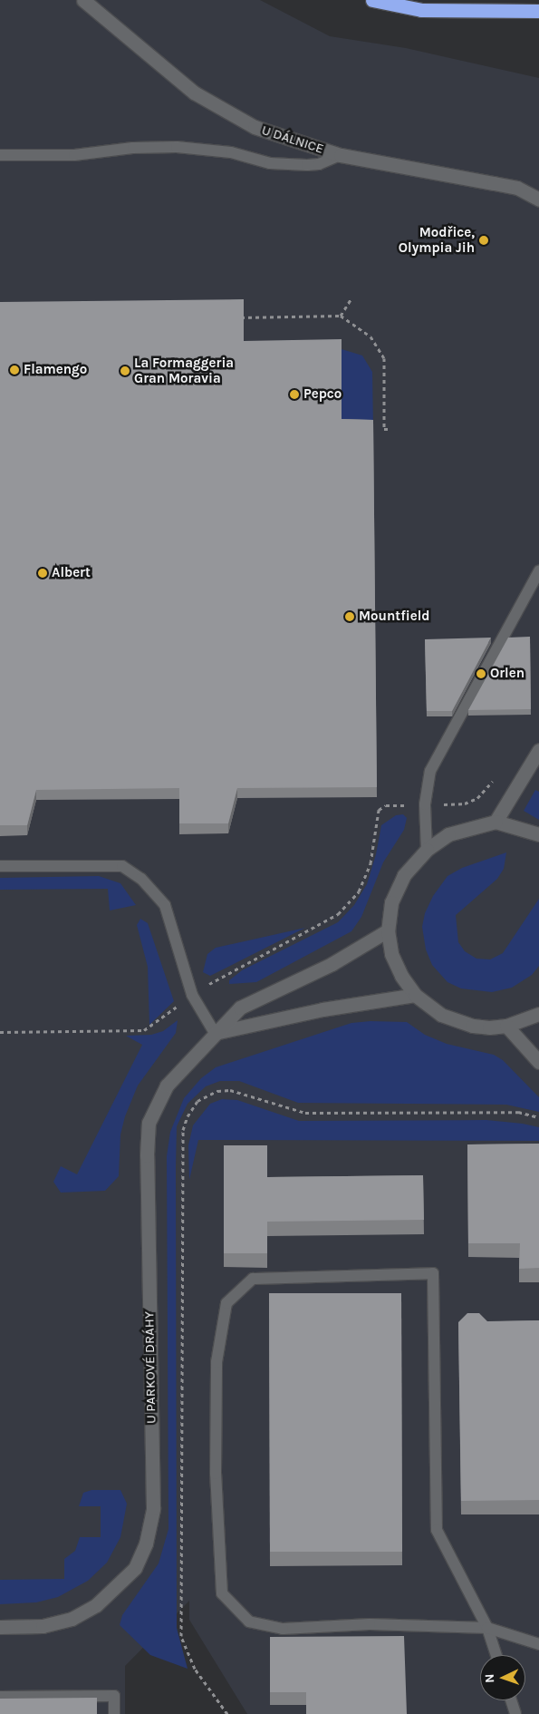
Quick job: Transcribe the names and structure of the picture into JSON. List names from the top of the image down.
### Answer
{
  "streets": {
    "street": ["U DÁLNICE", "U PARKOVÉ DRÁHY"]
  },
  "places": [
    "Modřice, Olympia Jih",
    "Flamengo",
    "La Formaggeria Gran Moravia",
    "Pepco",
    "Albert",
    "Mountfield",
    "Orlen"
  ],
  "north": "left"
}
